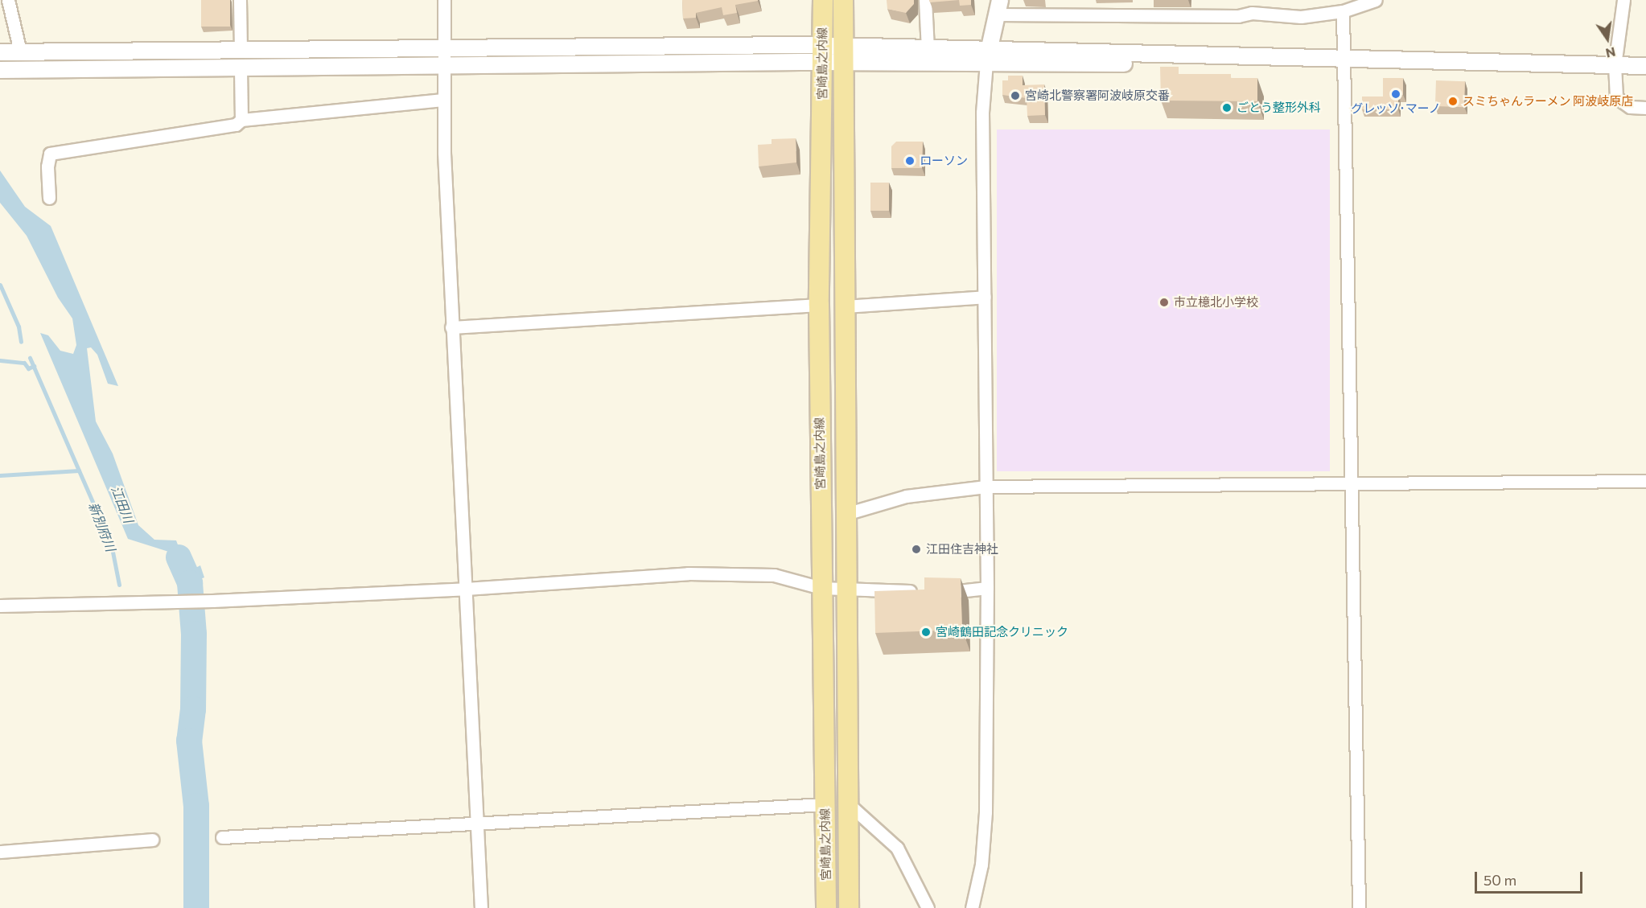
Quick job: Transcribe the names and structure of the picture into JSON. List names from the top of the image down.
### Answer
{
  "streets": {
    "main road": ["宮崎島之内線"]
  },
  "water": ["江田川", "新別府川"],
  "places": [
    "グレッソ･マーノ",
    "宮崎北警察署阿波岐原交番",
    "スミちゃんラーメン 阿波岐原店",
    "ごとう整形外科",
    "ローソン",
    "市立檍北小学校",
    "江田住吉神社",
    "宮崎鶴田記念クリニック"
  ],
  "scale_bar": "50 m",
  "north": "bottom"
}
